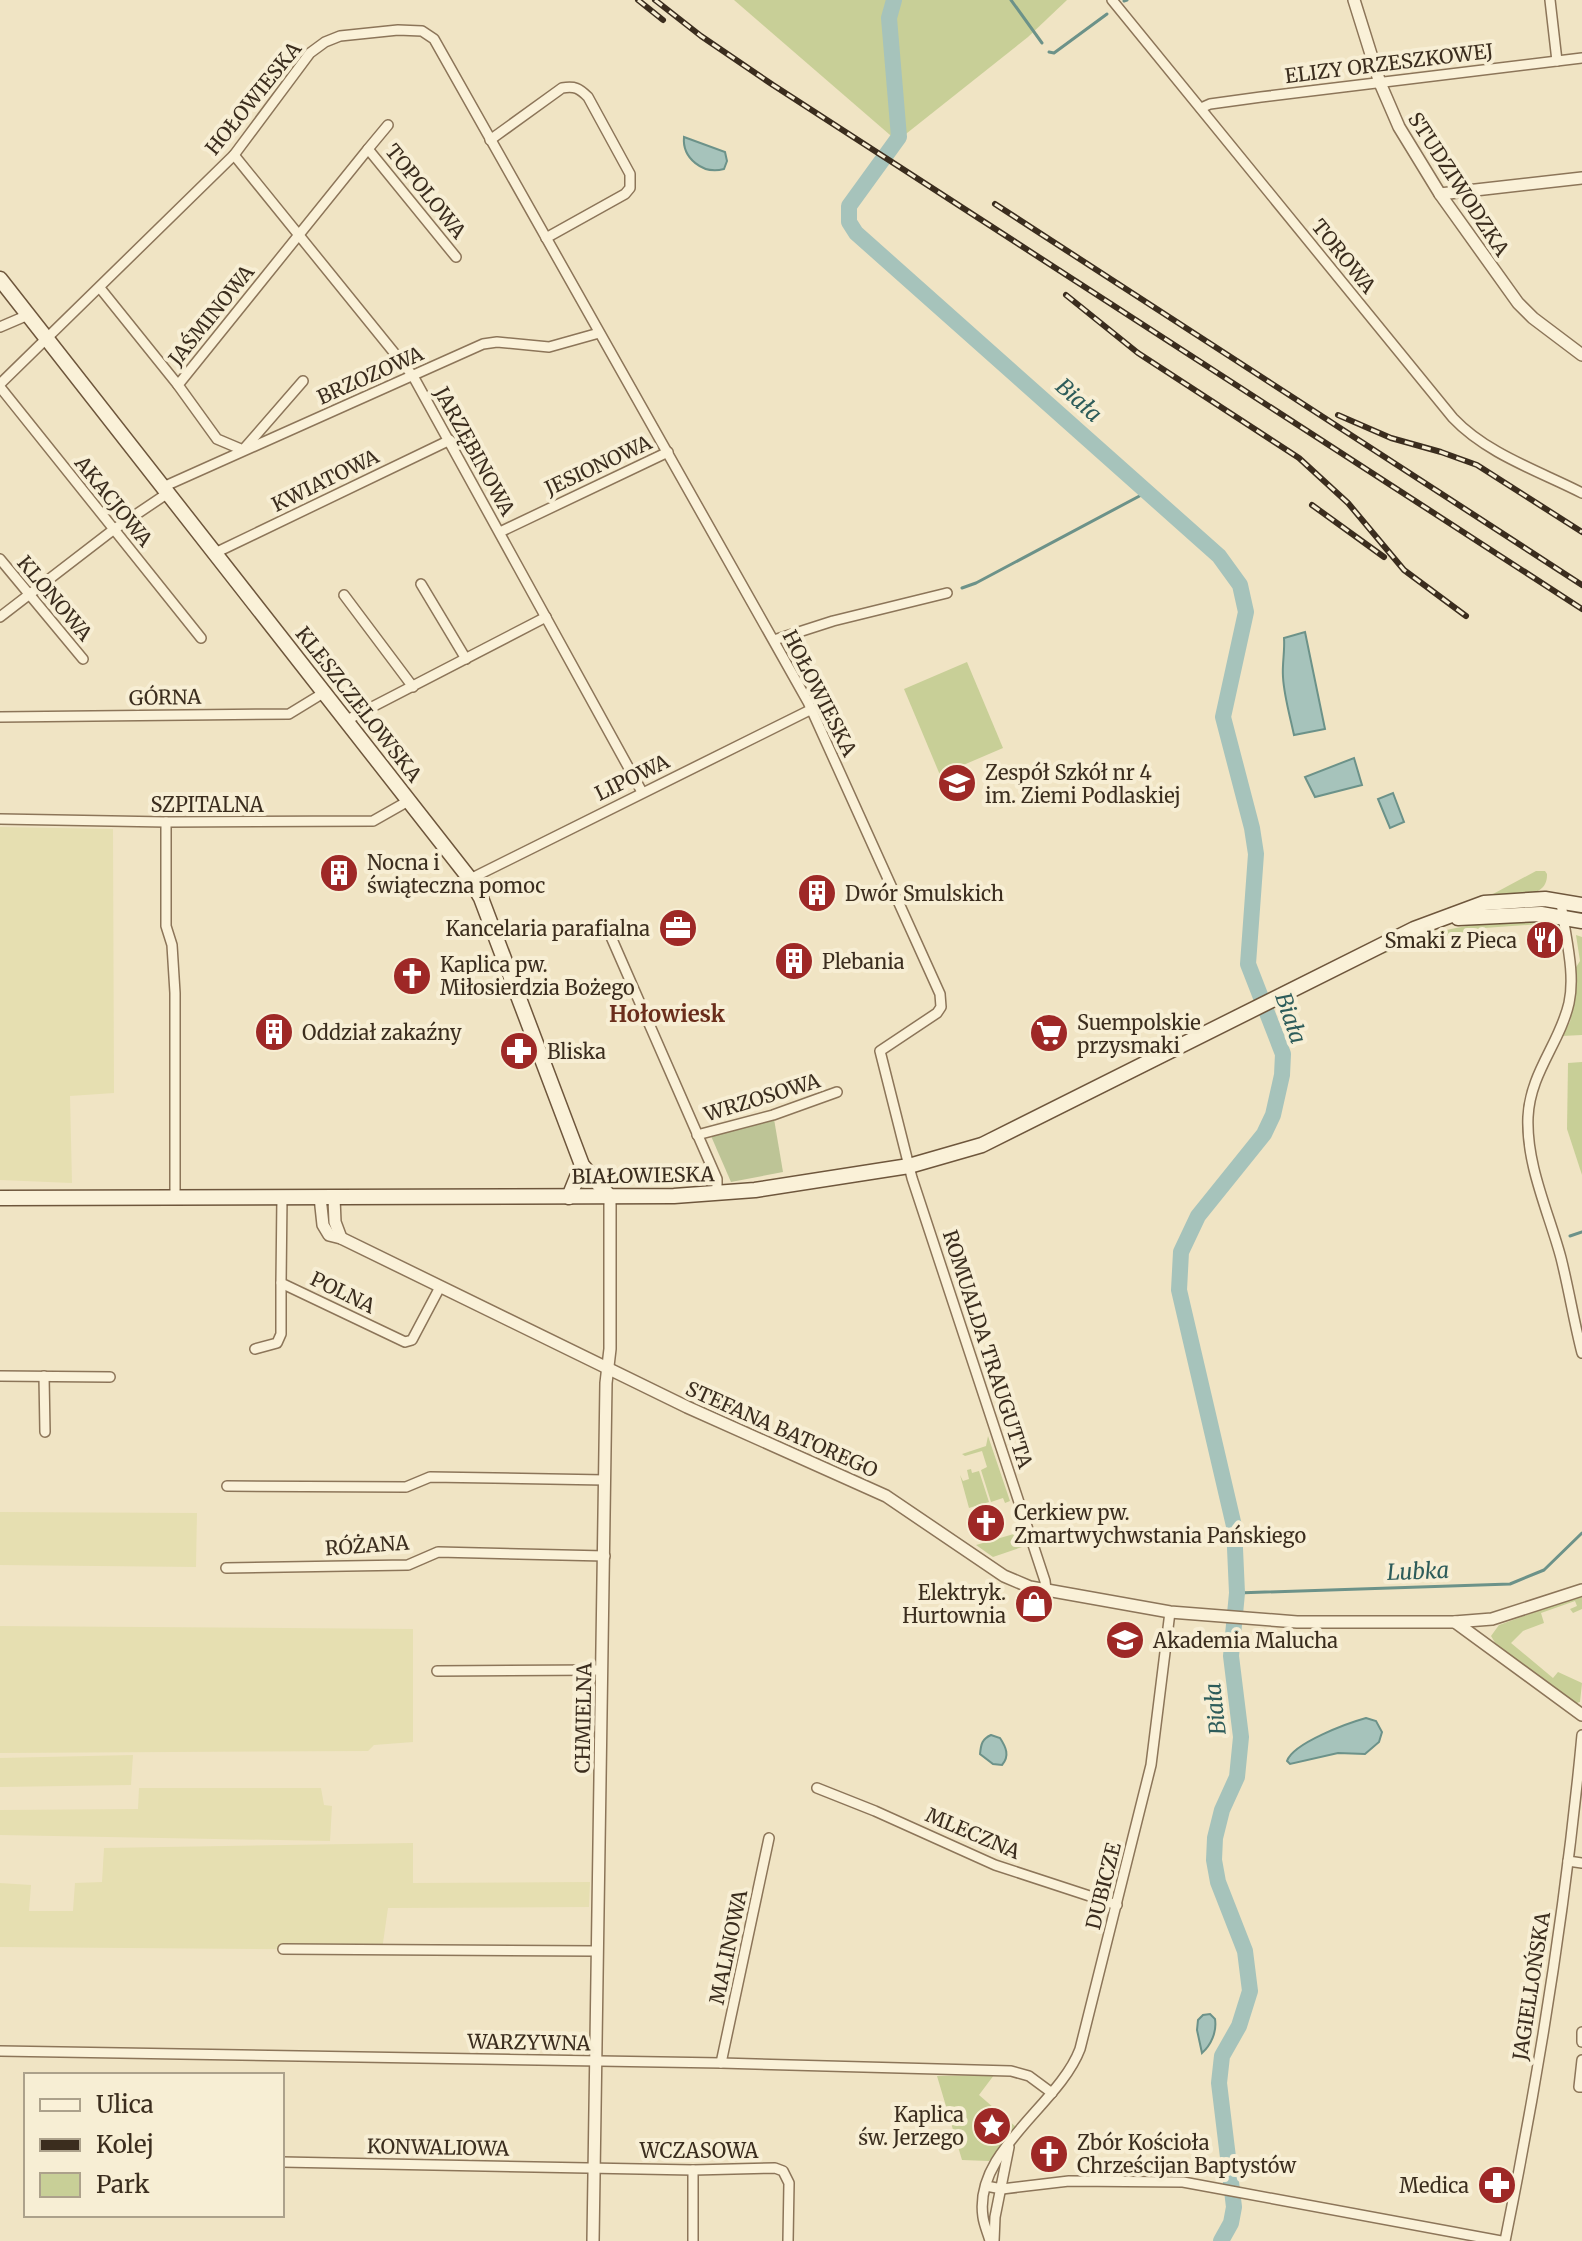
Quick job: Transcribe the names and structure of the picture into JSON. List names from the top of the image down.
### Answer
{
  "streets": {
    "main road": ["KLESZCZELOWSKA", "BIAŁOWIESKA"],
    "street": [
      "ELIZY ORZESZKOWEJ",
      "HOŁOWIESKA",
      "STUDZIWODZKA",
      "TOPOLOWA",
      "TOROWA",
      "JAŚMINOWA",
      "BRZOZOWA",
      "JARZĘBINOWA",
      "JESIONOWA",
      "KWIATOWA",
      "AKACJOWA",
      "KLONOWA",
      "GÓRNA",
      "LIPOWA",
      "SZPITALNA",
      "WRZOSOWA",
      "POLNA",
      "ROMUALDA TRAUGUTTA",
      "STEFANA BATOREGO",
      "RÓŻANA",
      "CHMIELNA",
      "MLECZNA",
      "DUBICZE",
      "MALINOWA",
      "JAGIELLOŃSKA",
      "WARZYWNA",
      "KONWALIOWA",
      "WCZASOWA"
    ]
  },
  "crossings": [
    ["ELIZY ORZESZKOWEJ", "STUDZIWODZKA"],
    ["ELIZY ORZESZKOWEJ", "TOROWA"],
    ["HOŁOWIESKA", "BRZOZOWA"],
    ["HOŁOWIESKA", "JARZĘBINOWA"],
    ["HOŁOWIESKA", "JESIONOWA"],
    ["HOŁOWIESKA", "KLESZCZELOWSKA"],
    ["HOŁOWIESKA", "LIPOWA"],
    ["HOŁOWIESKA", "BIAŁOWIESKA"],
    ["HOŁOWIESKA", "ROMUALDA TRAUGUTTA"],
    ["TOPOLOWA", "JAŚMINOWA"],
    ["TOPOLOWA", "JARZĘBINOWA"],
    ["JAŚMINOWA", "BRZOZOWA"],
    ["JAŚMINOWA", "JARZĘBINOWA"],
    ["BRZOZOWA", "JARZĘBINOWA"],
    ["BRZOZOWA", "AKACJOWA"],
    ["BRZOZOWA", "KLONOWA"],
    ["BRZOZOWA", "KLESZCZELOWSKA"],
    ["JARZĘBINOWA", "JESIONOWA"],
    ["JARZĘBINOWA", "KWIATOWA"],
    ["JARZĘBINOWA", "LIPOWA"],
    ["KWIATOWA", "KLESZCZELOWSKA"],
    ["GÓRNA", "KLESZCZELOWSKA"],
    ["KLESZCZELOWSKA", "LIPOWA"],
    ["KLESZCZELOWSKA", "SZPITALNA"],
    ["KLESZCZELOWSKA", "BIAŁOWIESKA"],
    ["KLESZCZELOWSKA", "CHMIELNA"],
    ["WRZOSOWA", "BIAŁOWIESKA"],
    ["BIAŁOWIESKA", "POLNA"],
    ["BIAŁOWIESKA", "ROMUALDA TRAUGUTTA"],
    ["BIAŁOWIESKA", "STEFANA BATOREGO"],
    ["BIAŁOWIESKA", "CHMIELNA"],
    ["POLNA", "STEFANA BATOREGO"],
    ["ROMUALDA TRAUGUTTA", "STEFANA BATOREGO"],
    ["STEFANA BATOREGO", "CHMIELNA"],
    ["STEFANA BATOREGO", "DUBICZE"],
    ["RÓŻANA", "CHMIELNA"],
    ["CHMIELNA", "WARZYWNA"],
    ["CHMIELNA", "KONWALIOWA"],
    ["CHMIELNA", "WCZASOWA"],
    ["MLECZNA", "DUBICZE"],
    ["DUBICZE", "WARZYWNA"],
    ["MALINOWA", "WARZYWNA"],
    ["KONWALIOWA", "WCZASOWA"]
  ],
  "districts": ["Hołowiesk"],
  "water": ["Biała", "Lubka"],
  "places": {
    "school or university": ["Zespół Szkół nr 4 im. Ziemi Podlaskiej", "Akademia Malucha"],
    "building": [
      "Nocna i świąteczna pomoc",
      "Dwór Smulskich",
      "Plebania",
      "Oddział zakaźny"
    ],
    "office": ["Kancelaria parafialna"],
    "restaurant": ["Smaki z Pieca"],
    "church": ["Kaplica pw. Miłosierdzia Bożego", "Cerkiew pw. Zmartwychwstania Pańskiego", "Zbór Kościoła Chrześcijan Baptystów"],
    "supermarket": ["Suempolskie przysmaki"],
    "pharmacy": ["Bliska", "Medica"],
    "shop": ["Elektryk. Hurtownia"],
    "place": ["Kaplica św. Jerzego"]
  },
  "legend": ["Ulica", "Kolej", "Park"]
}
